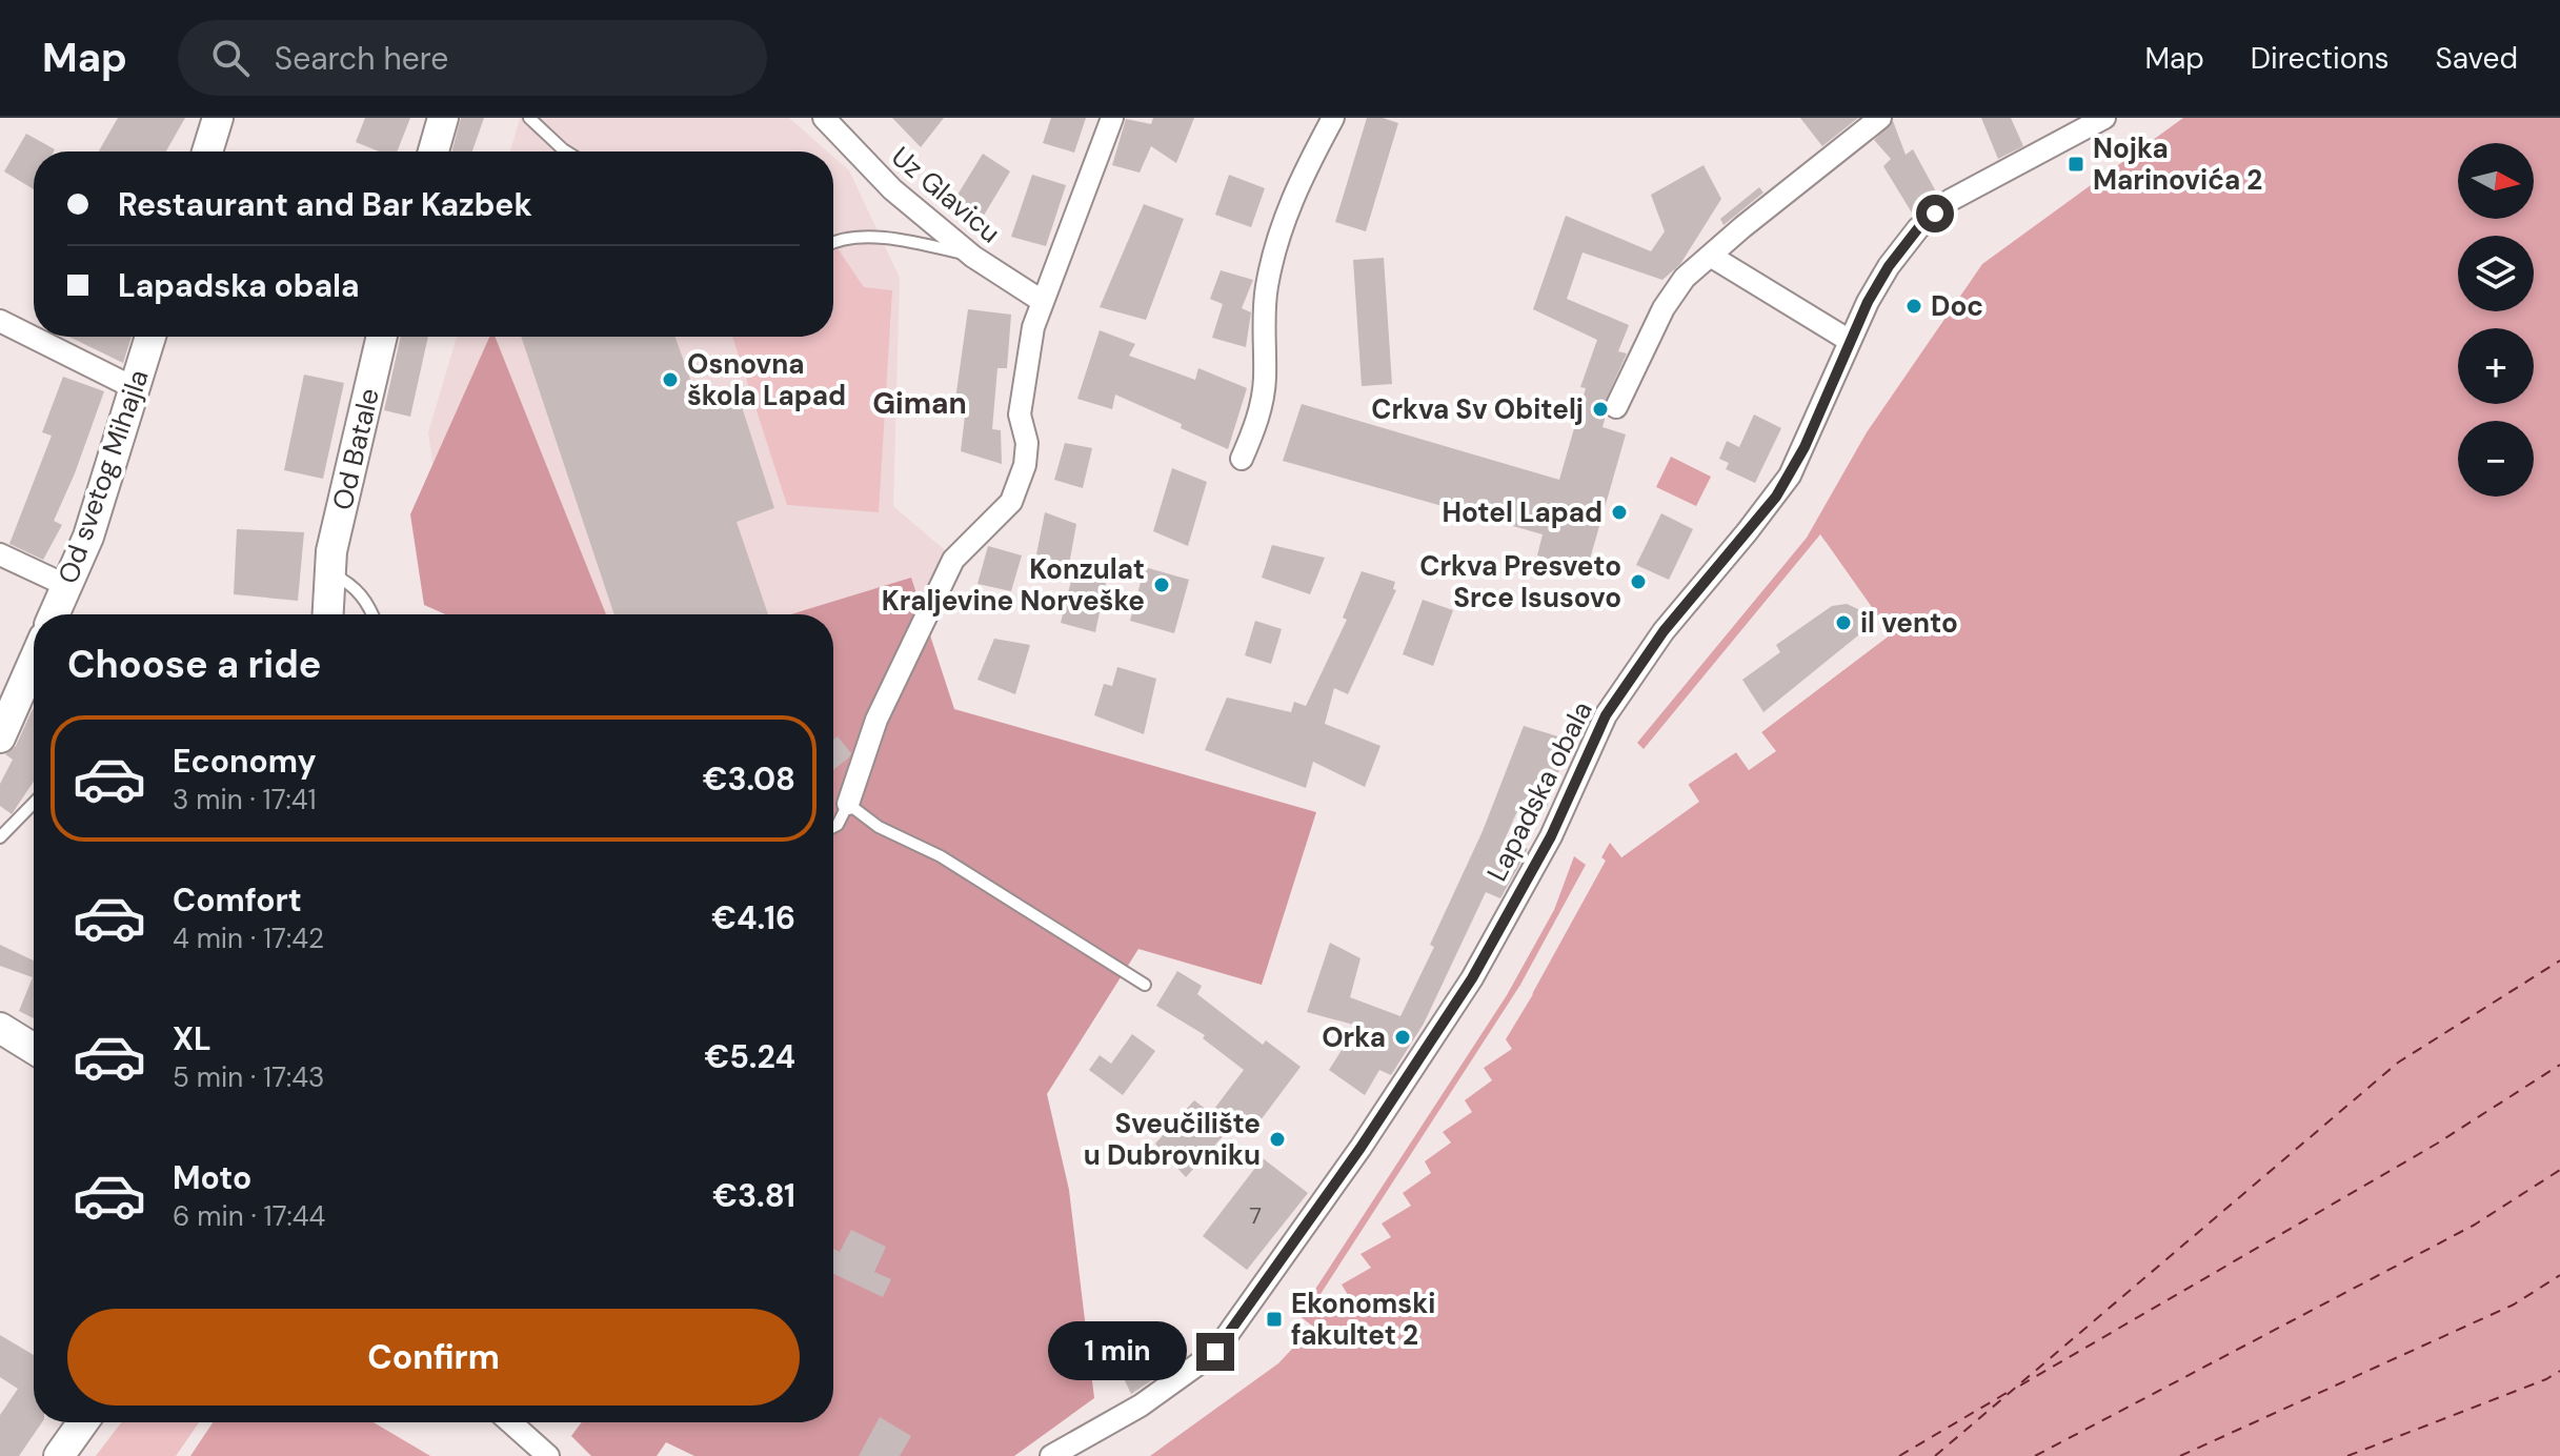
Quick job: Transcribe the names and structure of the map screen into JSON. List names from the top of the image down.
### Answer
{
  "streets": {
    "main road": ["Od Batale", "Od svetog Mihajla"],
    "street": ["Uz Glavicu", "Lapadska obala"]
  },
  "districts": ["Giman"],
  "places": {
    "transit": ["Nojka Marinovića 2", "Ekonomski fakultet 2"],
    "other": [
      "Doc",
      "Osnovna škola Lapad",
      "Crkva Sv Obitelj",
      "Hotel Lapad",
      "Crkva Presveto Srce Isusovo",
      "Konzulat Kraljevine Norveške",
      "il vento",
      "Orka",
      "Sveučilište u Dubrovniku"
    ]
  },
  "house_numbers": ["7"],
  "north": "right",
  "page": {
    "header": "Map",
    "search": "Search here",
    "nav": ["Map", "Directions", "Saved"],
    "map_buttons": ["+", "−"],
    "banner": ["Restaurant and Bar Kazbek", "Lapadska obala"],
    "heading": "Choose a ride",
    "list": [
      {
        "name": "Economy",
        "note": "3 min · 17:41",
        "value": "€3.08"
      },
      {
        "name": "Comfort",
        "note": "4 min · 17:42",
        "value": "€4.16"
      },
      {
        "name": "XL",
        "note": "5 min · 17:43",
        "value": "€5.24"
      },
      {
        "name": "Moto",
        "note": "6 min · 17:44",
        "value": "€3.81"
      }
    ],
    "buttons": "Confirm",
    "bubble": "1 min"
  }
}
